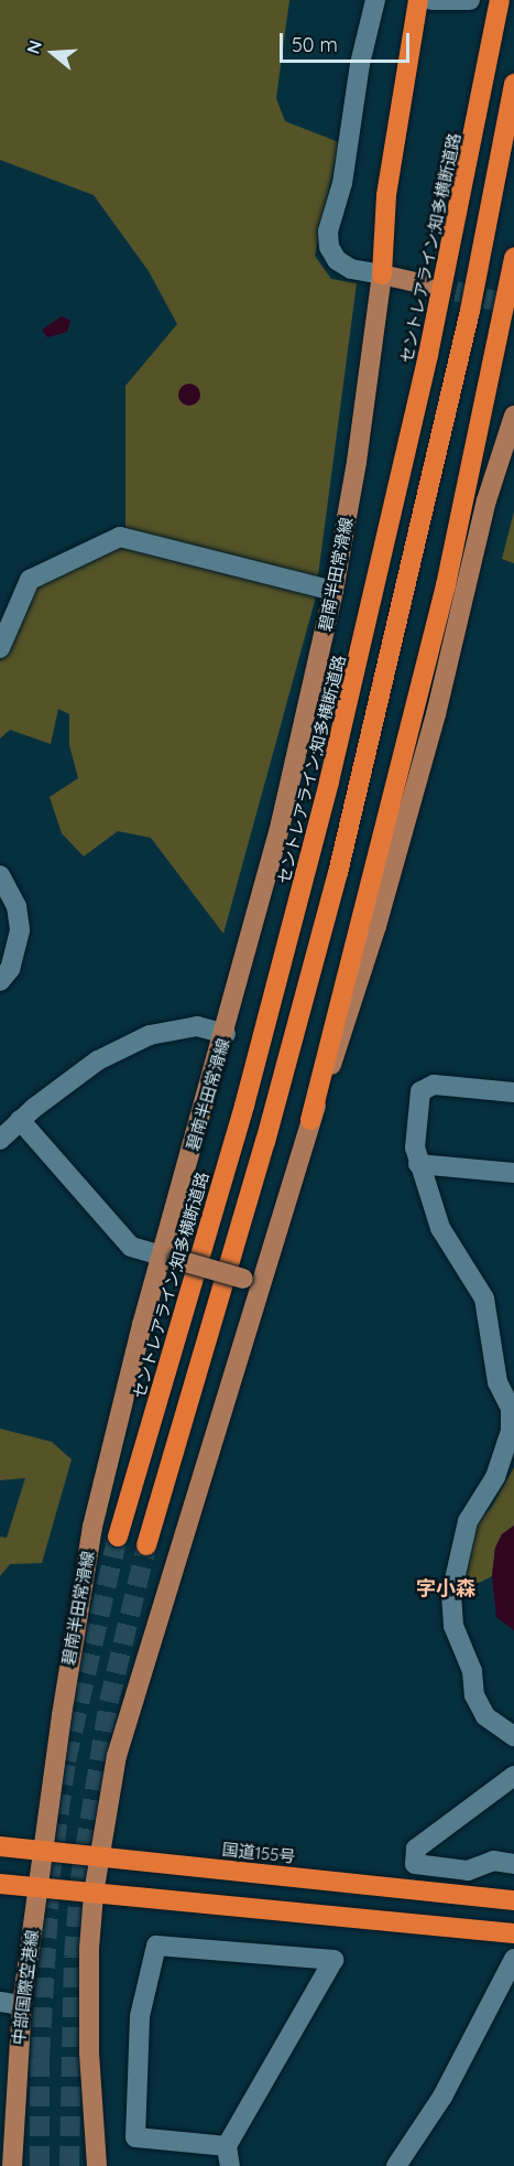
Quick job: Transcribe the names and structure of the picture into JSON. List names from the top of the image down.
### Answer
{
  "streets": {
    "highway": ["セントレアライン;知多横断道路", "国道155号"],
    "main road": ["碧南半田常滑線", "中部国際空港線"]
  },
  "crossings": [
    ["碧南半田常滑線", "国道155号"],
    ["碧南半田常滑線", "中部国際空港線"]
  ],
  "districts": ["字小森"],
  "scale_bar": "50 m",
  "north": "left"
}
